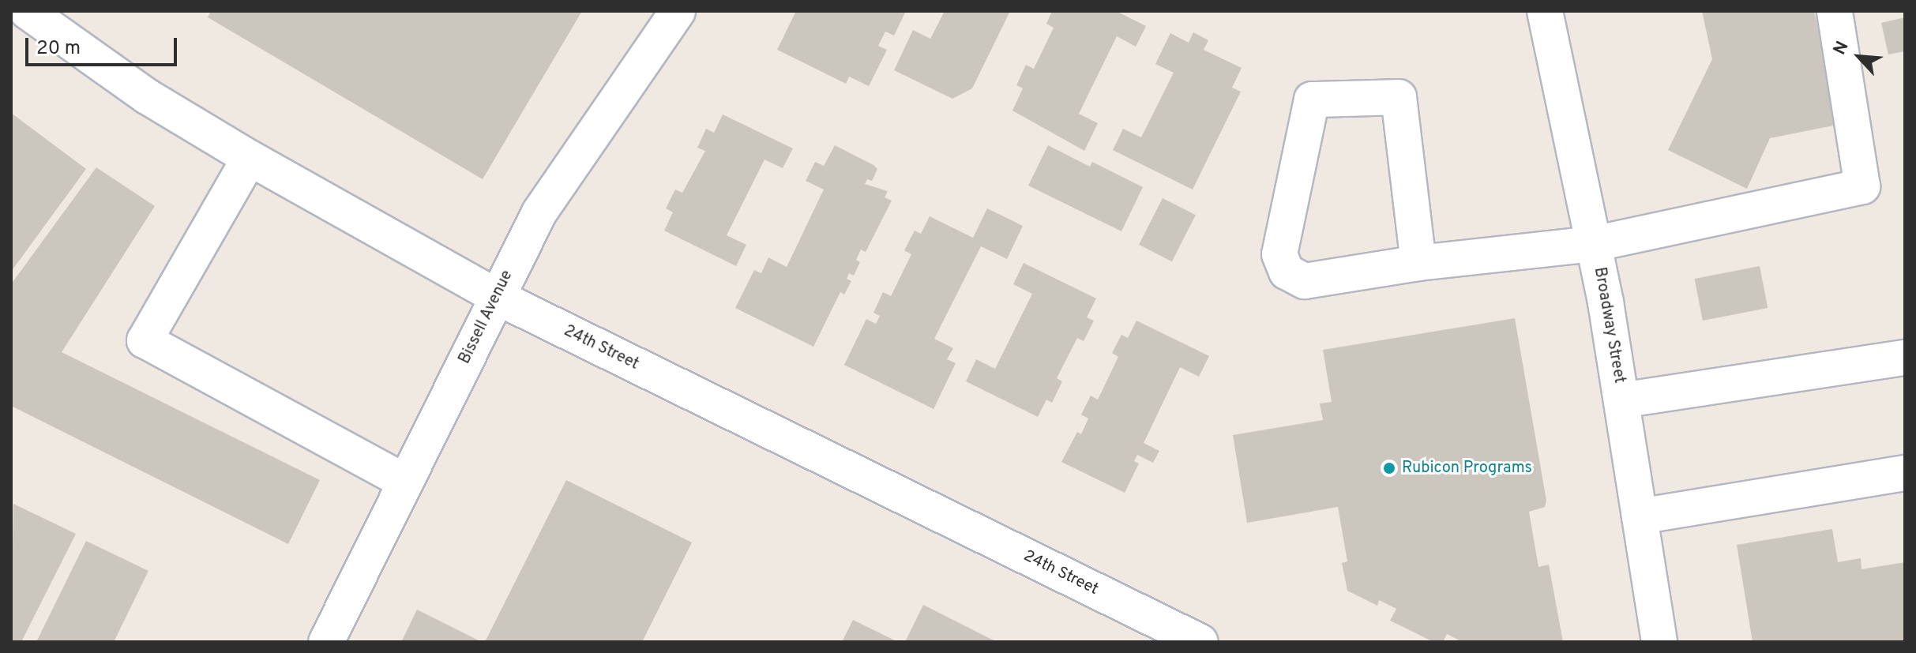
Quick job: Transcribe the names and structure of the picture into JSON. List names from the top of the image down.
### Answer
{
  "streets": {
    "street": ["Bissell Avenue", "Broadway Street", "24th Street"]
  },
  "crossings": [
    ["Bissell Avenue", "24th Street"]
  ],
  "places": ["Rubicon Programs"],
  "scale_bar": "20 m",
  "north": "top left"
}
